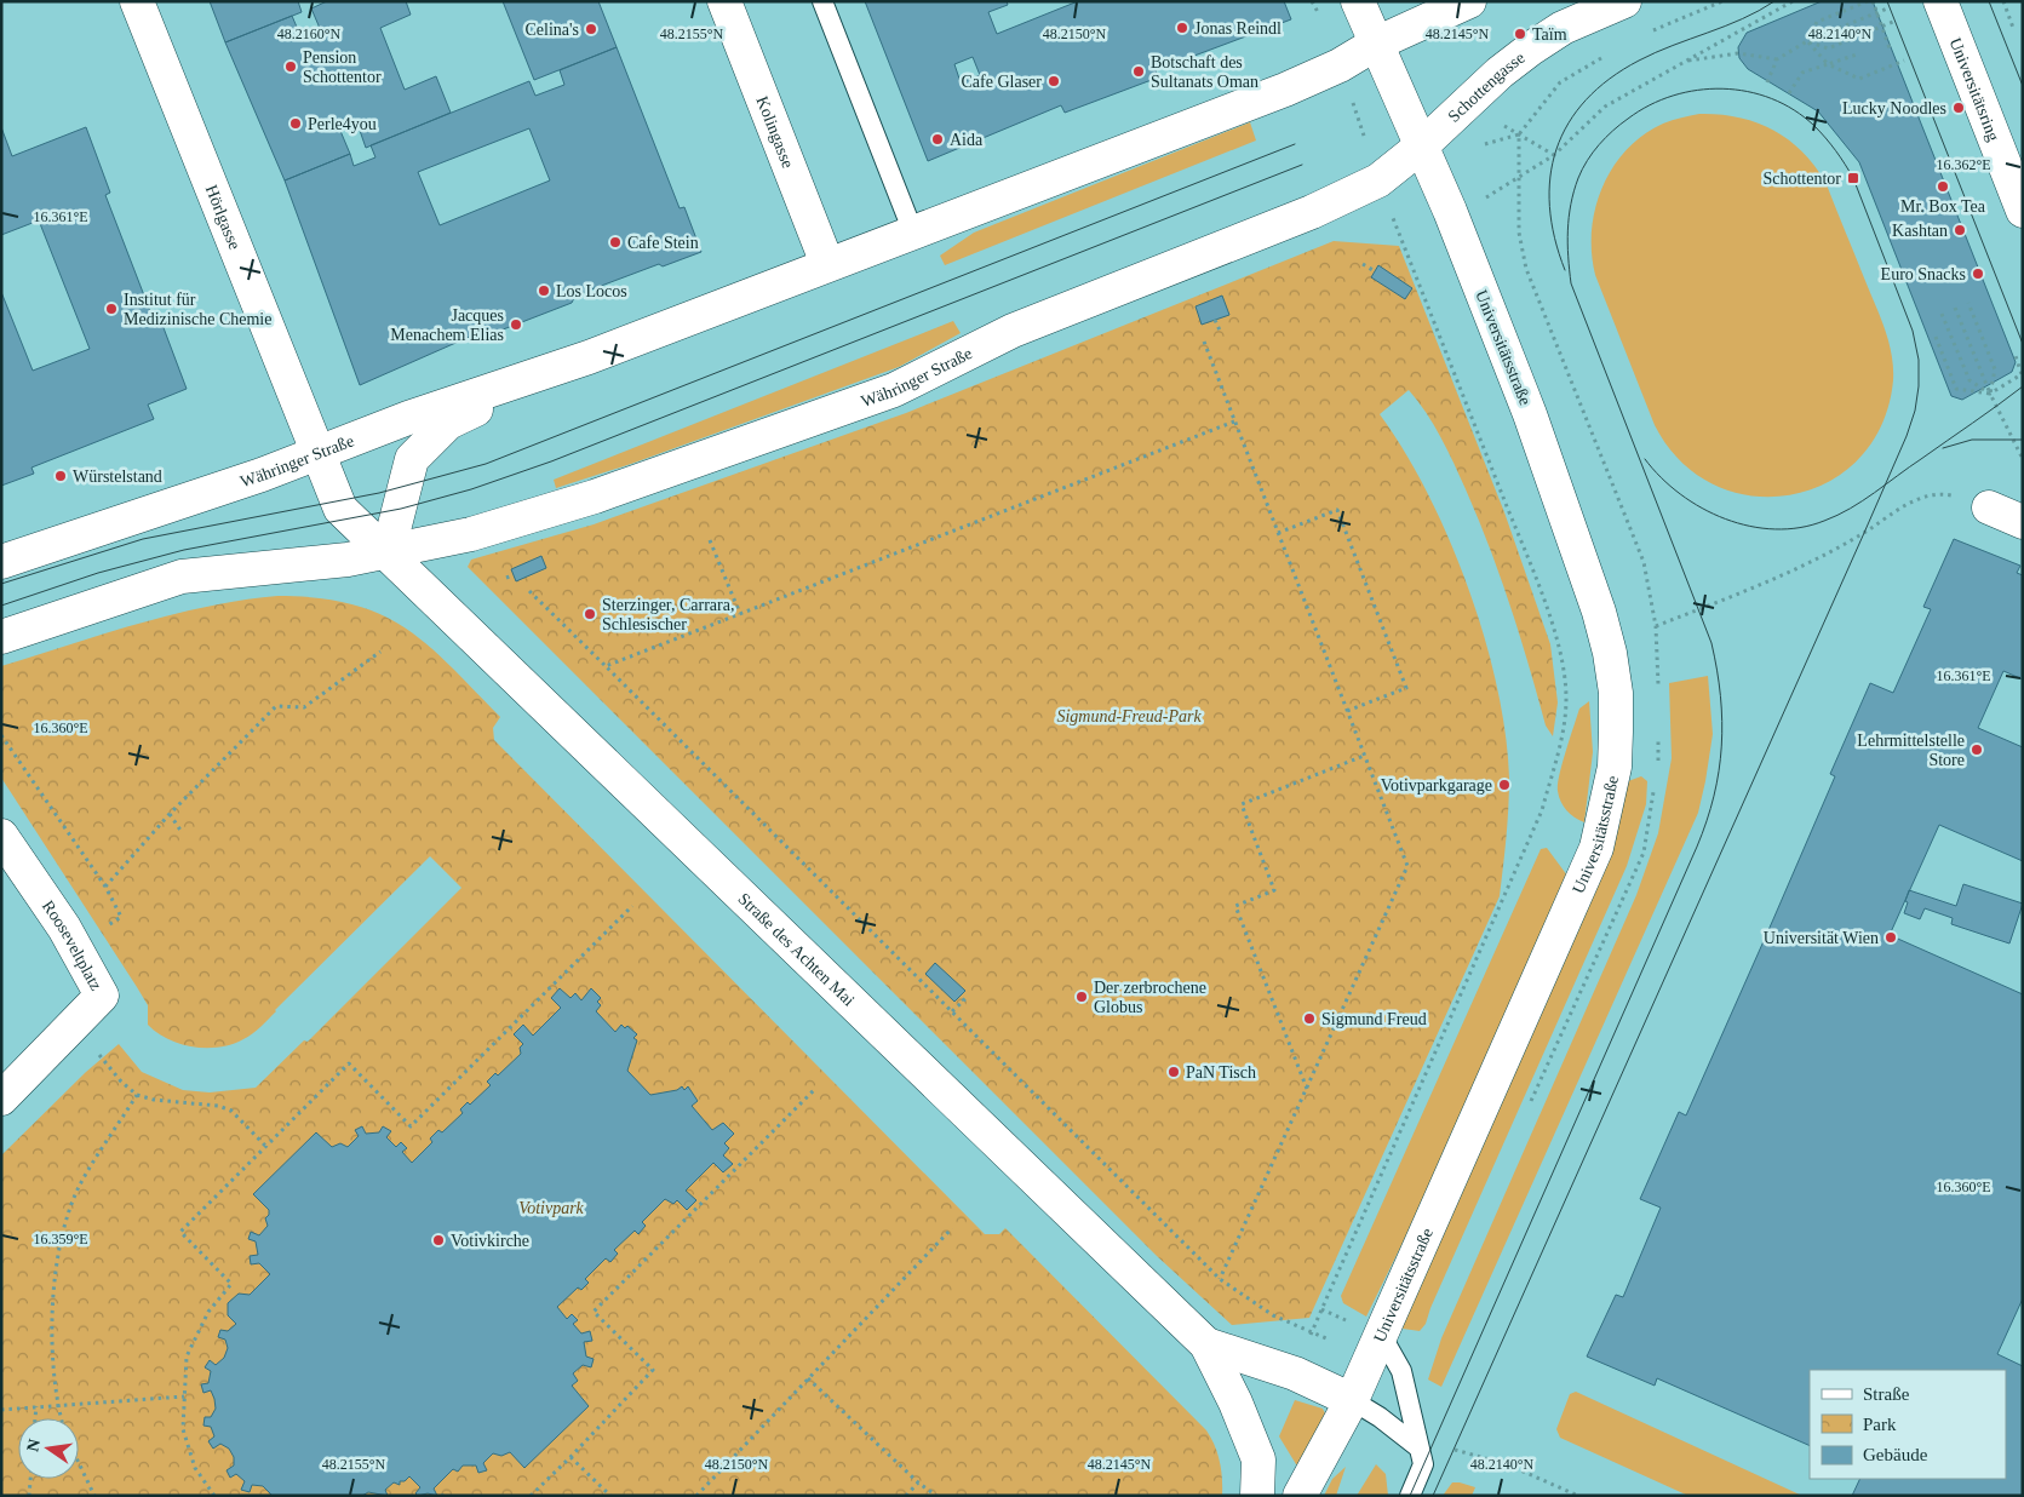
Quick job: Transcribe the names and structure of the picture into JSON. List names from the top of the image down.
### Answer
{
  "streets": {
    "main road": [
      "Schottengasse",
      "Universitätsring",
      "Kolingasse",
      "Hörlgasse",
      "Universitätsstraße",
      "Währinger Straße",
      "Rooseveltplatz",
      "Straße des Achten Mai"
    ]
  },
  "crossings": [
    ["Schottengasse", "Universitätsstraße"],
    ["Schottengasse", "Währinger Straße"],
    ["Kolingasse", "Währinger Straße"],
    ["Hörlgasse", "Währinger Straße"],
    ["Hörlgasse", "Straße des Achten Mai"],
    ["Universitätsstraße", "Währinger Straße"],
    ["Universitätsstraße", "Straße des Achten Mai"],
    ["Währinger Straße", "Straße des Achten Mai"]
  ],
  "parks": ["Sigmund-Freud-Park", "Votivpark"],
  "places": {
    "other": [
      "Jonas Reindl",
      "Celina's",
      "Taïm",
      "Pension Schottentor",
      "Botschaft des Sultanats Oman",
      "Cafe Glaser",
      "Lucky Noodles",
      "Perle4you",
      "Aida",
      "Mr. Box Tea",
      "Kashtan",
      "Cafe Stein",
      "Euro Snacks",
      "Los Locos",
      "Institut für Medizinische Chemie",
      "Jacques Menachem Elias",
      "Würstelstand",
      "Sterzinger, Carrara, Schlesischer",
      "Lehrmittelstelle Store",
      "Votivparkgarage",
      "Universität Wien",
      "Der zerbrochene Globus",
      "Sigmund Freud",
      "PaN Tisch",
      "Votivkirche"
    ],
    "transit": ["Schottentor"]
  },
  "legend": ["Straße", "Park", "Gebäude"],
  "north": "left",
  "coordinates": [
    "48.2160°N",
    "48.2155°N",
    "48.2150°N",
    "48.2145°N",
    "48.2140°N",
    "16.362°E",
    "16.361°E",
    "16.360°E",
    "16.359°E"
  ]
}
